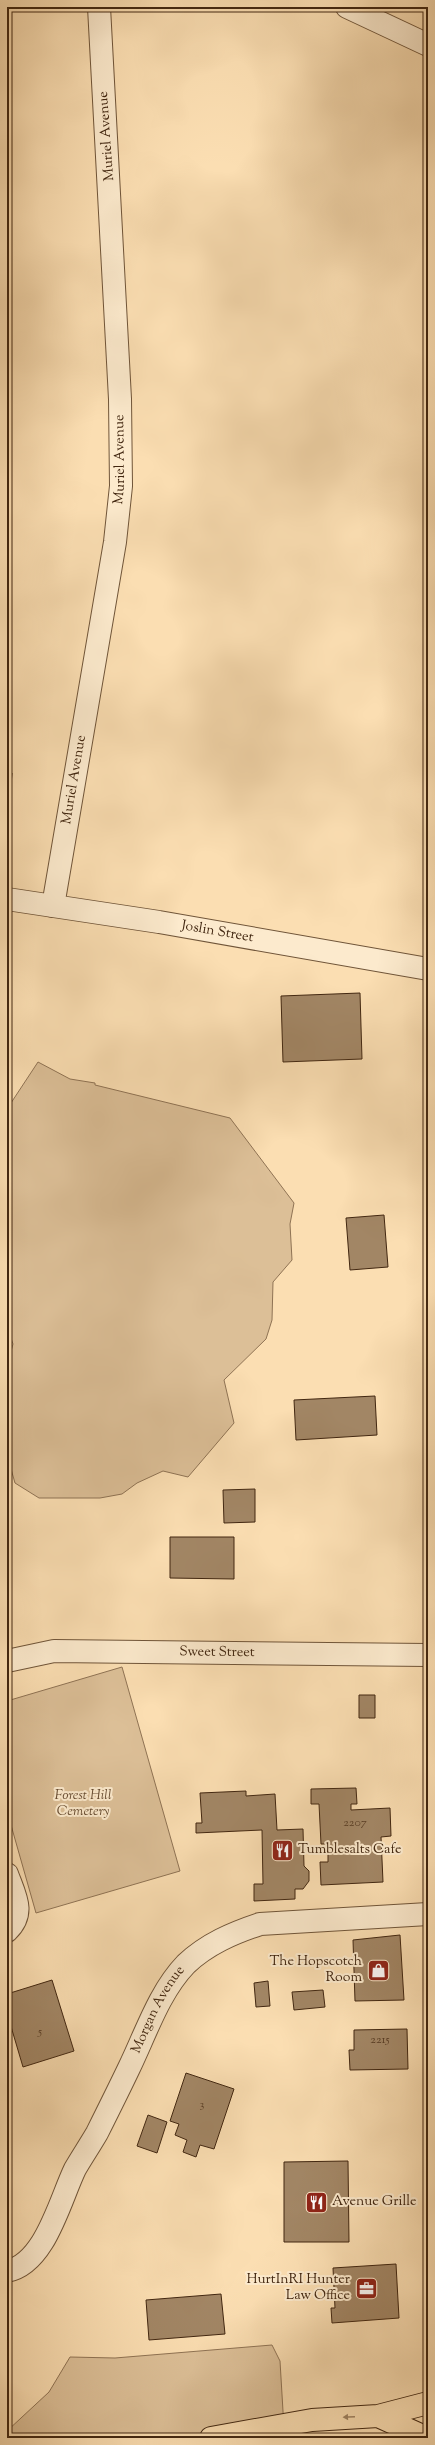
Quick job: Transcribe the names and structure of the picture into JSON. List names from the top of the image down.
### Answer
{
  "streets": {
    "street": [
      "Muriel Avenue",
      "Joslin Street",
      "Sweet Street",
      "Morgan Avenue"
    ]
  },
  "crossings": [
    ["Muriel Avenue", "Joslin Street"]
  ],
  "parks": ["Forest Hill Cemetery"],
  "places": {
    "restaurant": ["Tumblesalts Cafe", "Avenue Grille"],
    "shop": ["The Hopscotch Room"],
    "office": ["HurtInRI Hunter Law Office"]
  },
  "house_numbers": [
    "2207",
    "5",
    "2215",
    "3"
  ]
}
